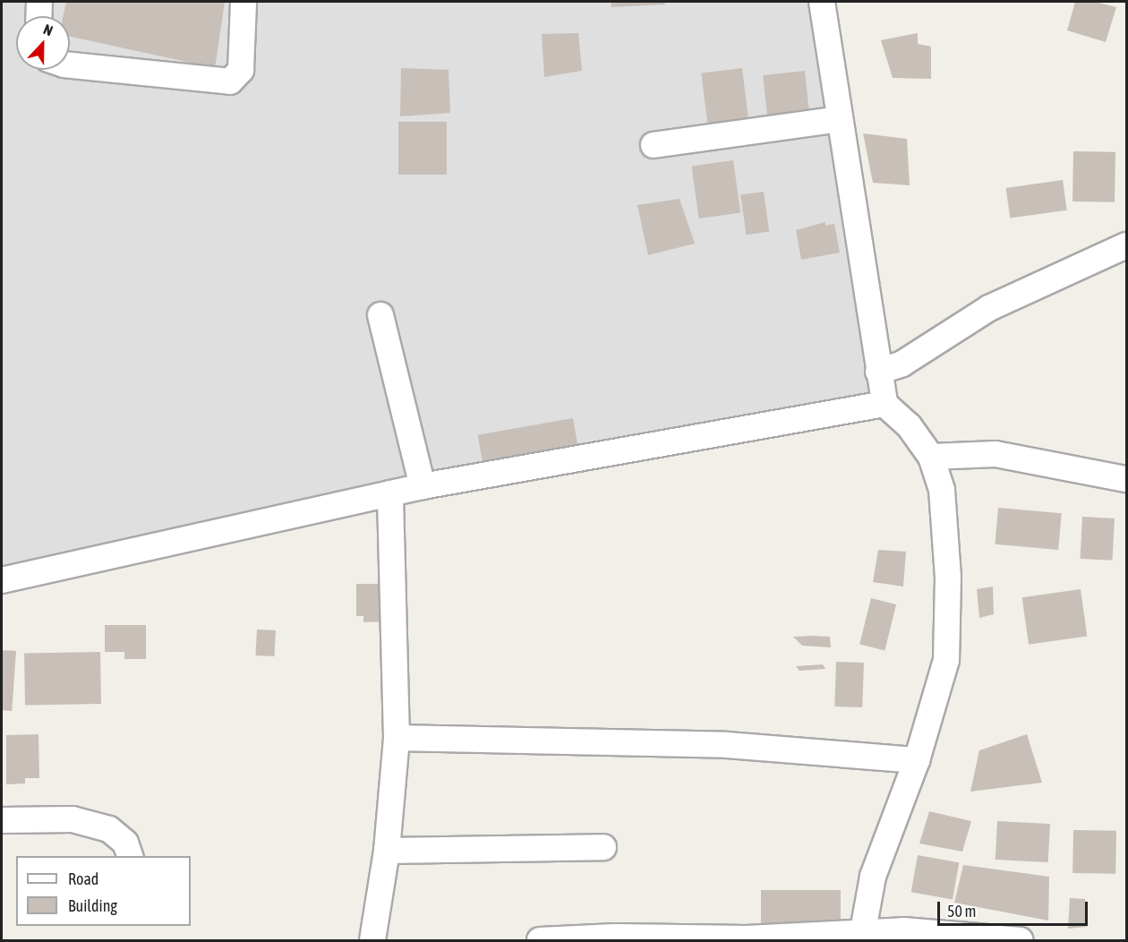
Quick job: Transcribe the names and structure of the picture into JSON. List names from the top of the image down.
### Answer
{
  "legend": ["Road", "Building"],
  "scale_bar": "50 m",
  "north": "top"
}
